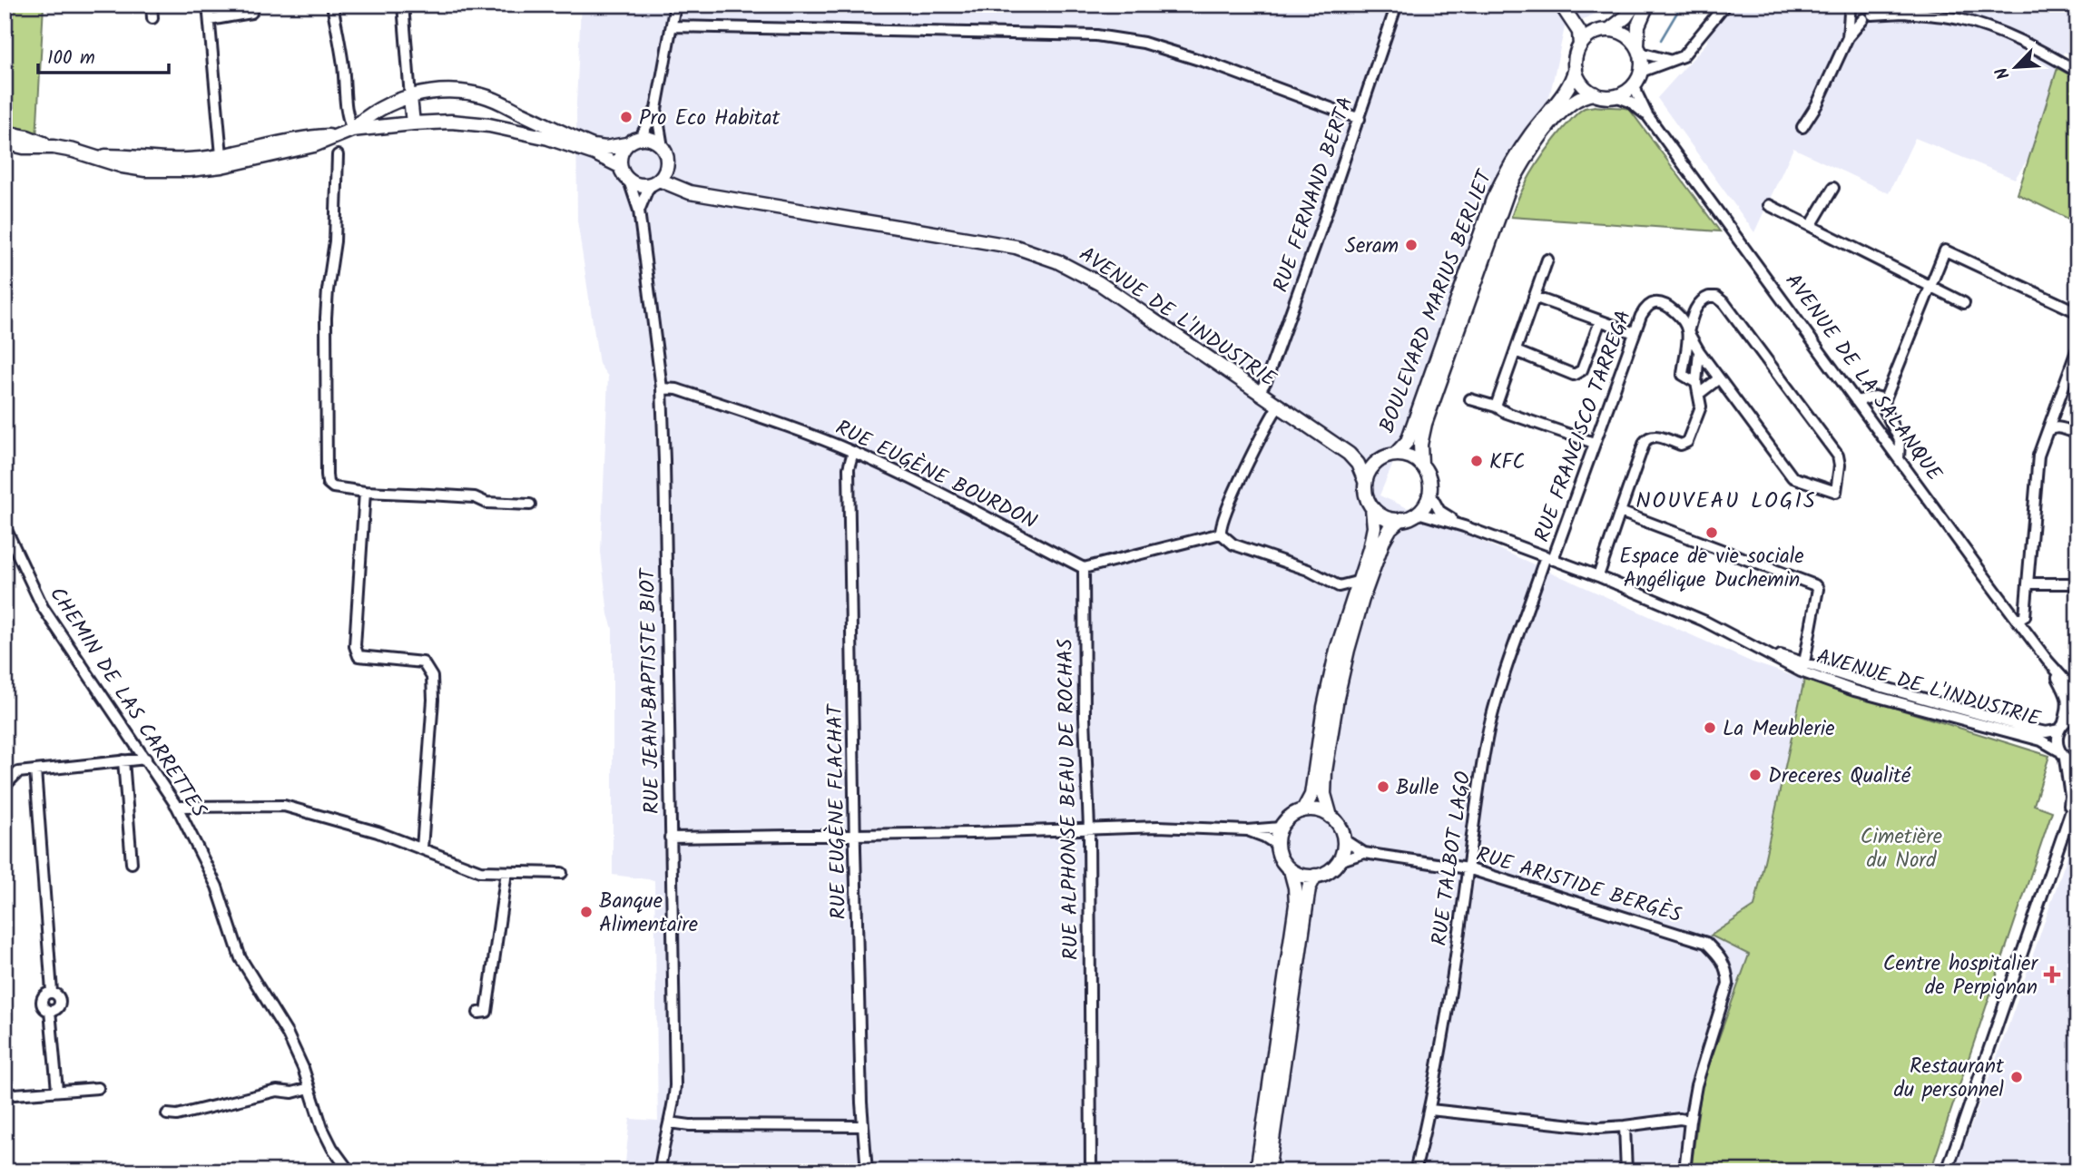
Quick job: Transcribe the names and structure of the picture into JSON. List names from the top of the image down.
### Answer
{
  "streets": {
    "main road": ["BOULEVARD MARIUS BERLIET", "AVENUE DE L'INDUSTRIE"],
    "street": [
      "RUE FERNAND BERTA",
      "AVENUE DE LA SALANQUE",
      "RUE FRANCISCO TARREGA",
      "RUE EUGÈNE BOURDON",
      "RUE JEAN-BAPTISTE BIOT",
      "CHEMIN DE LAS CARRETTES",
      "RUE ALPHONSE BEAU DE ROCHAS",
      "RUE EUGÈNE FLACHAT",
      "RUE TALBOT LAGO",
      "RUE ARISTIDE BERGÈS"
    ]
  },
  "crossings": [
    ["RUE FERNAND BERTA", "AVENUE DE L'INDUSTRIE"],
    ["BOULEVARD MARIUS BERLIET", "AVENUE DE L'INDUSTRIE"],
    ["BOULEVARD MARIUS BERLIET", "AVENUE DE LA SALANQUE"],
    ["AVENUE DE L'INDUSTRIE", "AVENUE DE LA SALANQUE"],
    ["AVENUE DE L'INDUSTRIE", "RUE FRANCISCO TARREGA"],
    ["AVENUE DE L'INDUSTRIE", "RUE JEAN-BAPTISTE BIOT"],
    ["AVENUE DE L'INDUSTRIE", "RUE TALBOT LAGO"],
    ["RUE FRANCISCO TARREGA", "RUE TALBOT LAGO"],
    ["RUE EUGÈNE BOURDON", "RUE JEAN-BAPTISTE BIOT"],
    ["RUE EUGÈNE BOURDON", "RUE ALPHONSE BEAU DE ROCHAS"],
    ["RUE EUGÈNE BOURDON", "RUE EUGÈNE FLACHAT"],
    ["RUE TALBOT LAGO", "RUE ARISTIDE BERGÈS"]
  ],
  "districts": ["NOUVEAU LOGIS"],
  "parks": ["Cimetière du Nord"],
  "places": {
    "other": [
      "Pro Eco Habitat",
      "Seram",
      "KFC",
      "Espace de vie sociale Angélique Duchemin",
      "La Meublerie",
      "Dreceres Qualité",
      "Bulle",
      "Banque Alimentaire",
      "Restaurant du personnel"
    ],
    "health": ["Centre hospitalier de Perpignan"]
  },
  "scale_bar": "100 m",
  "north": "bottom left"
}
